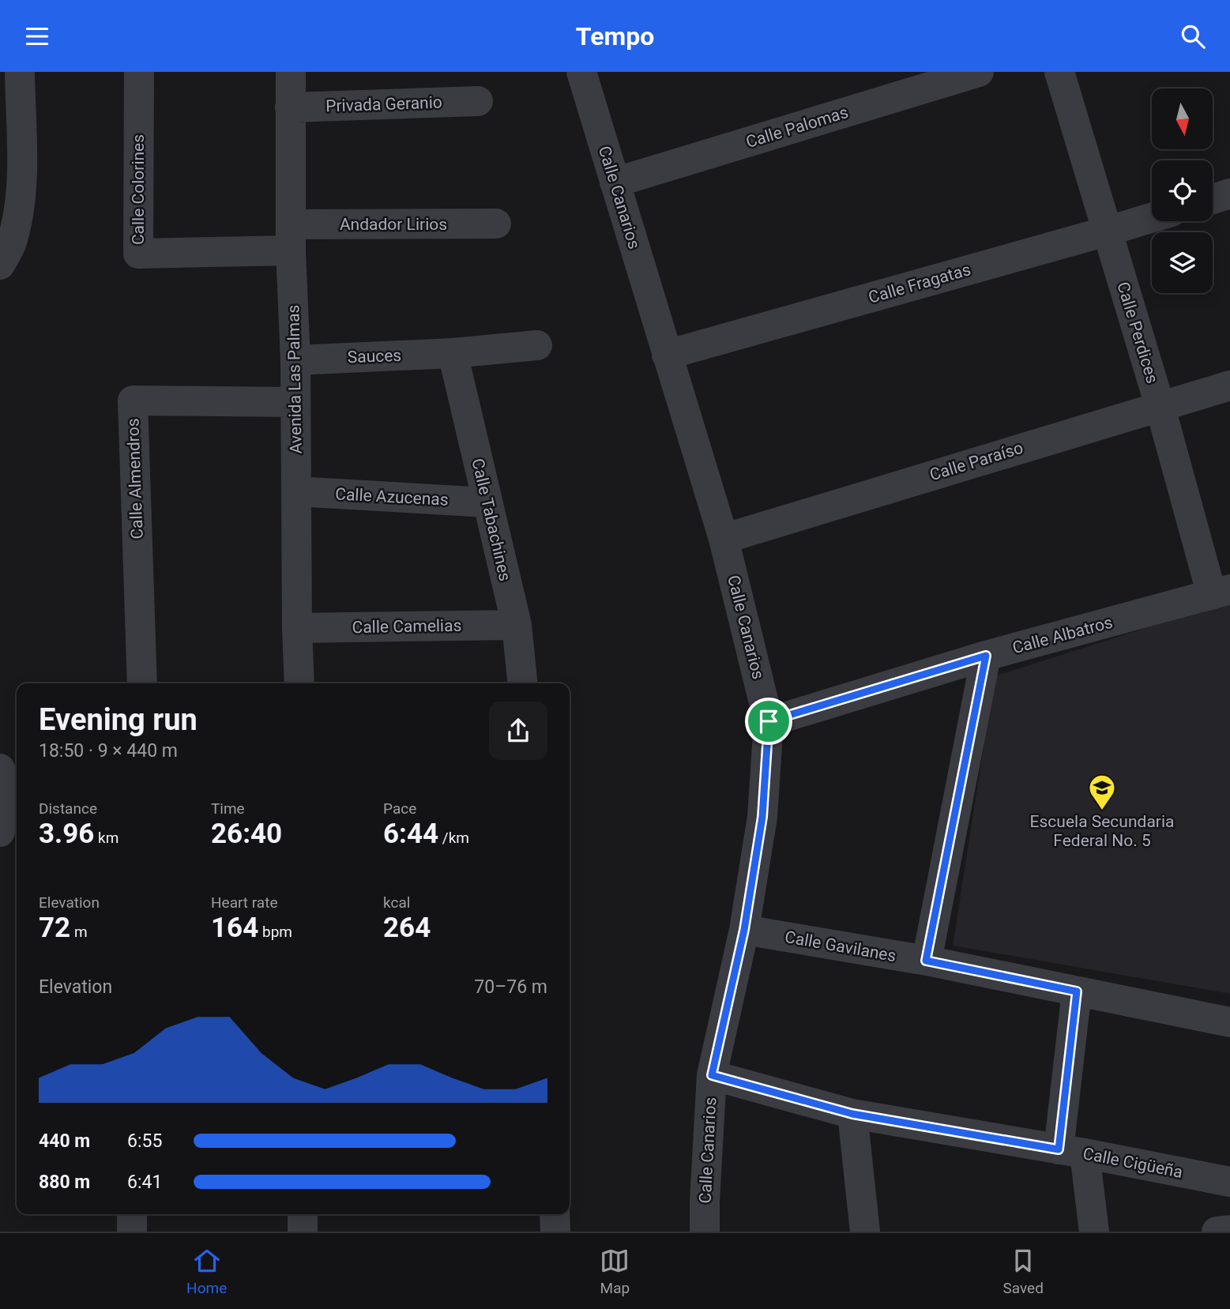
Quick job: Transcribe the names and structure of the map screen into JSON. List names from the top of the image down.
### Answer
{
  "streets": {
    "street": [
      "Privada Geranio",
      "Calle Palomas",
      "Calle Colorines",
      "Calle Canarios",
      "Andador Lirios",
      "Calle Fragatas",
      "Calle Perdices",
      "Sauces",
      "Avenida Las Palmas",
      "Calle Paraíso",
      "Calle Almendros",
      "Calle Azucenas",
      "Calle Tabachines",
      "Calle Camelias",
      "Calle Albatros",
      "Calle Gavilanes",
      "Calle Cigüeña"
    ]
  },
  "crossings": [
    ["Privada Geranio", "Avenida Las Palmas"],
    ["Calle Palomas", "Calle Canarios"],
    ["Calle Colorines", "Andador Lirios"],
    ["Calle Colorines", "Avenida Las Palmas"],
    ["Calle Canarios", "Calle Fragatas"],
    ["Calle Canarios", "Calle Paraíso"],
    ["Calle Canarios", "Calle Albatros"],
    ["Calle Canarios", "Calle Gavilanes"],
    ["Calle Canarios", "Calle Cigüeña"],
    ["Andador Lirios", "Avenida Las Palmas"],
    ["Calle Fragatas", "Calle Perdices"],
    ["Calle Perdices", "Calle Paraíso"],
    ["Calle Perdices", "Calle Albatros"],
    ["Sauces", "Avenida Las Palmas"],
    ["Sauces", "Calle Tabachines"],
    ["Avenida Las Palmas", "Calle Almendros"],
    ["Avenida Las Palmas", "Calle Azucenas"],
    ["Avenida Las Palmas", "Calle Camelias"],
    ["Calle Azucenas", "Calle Tabachines"],
    ["Calle Tabachines", "Calle Camelias"]
  ],
  "places": {
    "school or university": ["Escuela Secundaria Federal No. 5"]
  },
  "north": "bottom",
  "page": {
    "header": "Tempo",
    "heading": ["Evening run", "18:50 · 9 × 440 m"],
    "stats": [
      ["Distance", "3.96 km"],
      ["Time", "26:40"],
      ["Pace", "6:44 /km"],
      ["Elevation", "72 m"],
      ["Heart rate", "164 bpm"],
      ["kcal", "264"]
    ],
    "chart": ["Elevation", "70–76 m"],
    "list": [
      {
        "name": "440 m",
        "note": "6:55"
      },
      {
        "name": "880 m",
        "note": "6:41"
      }
    ],
    "tabs": ["Home", "Map", "Saved"]
  }
}
